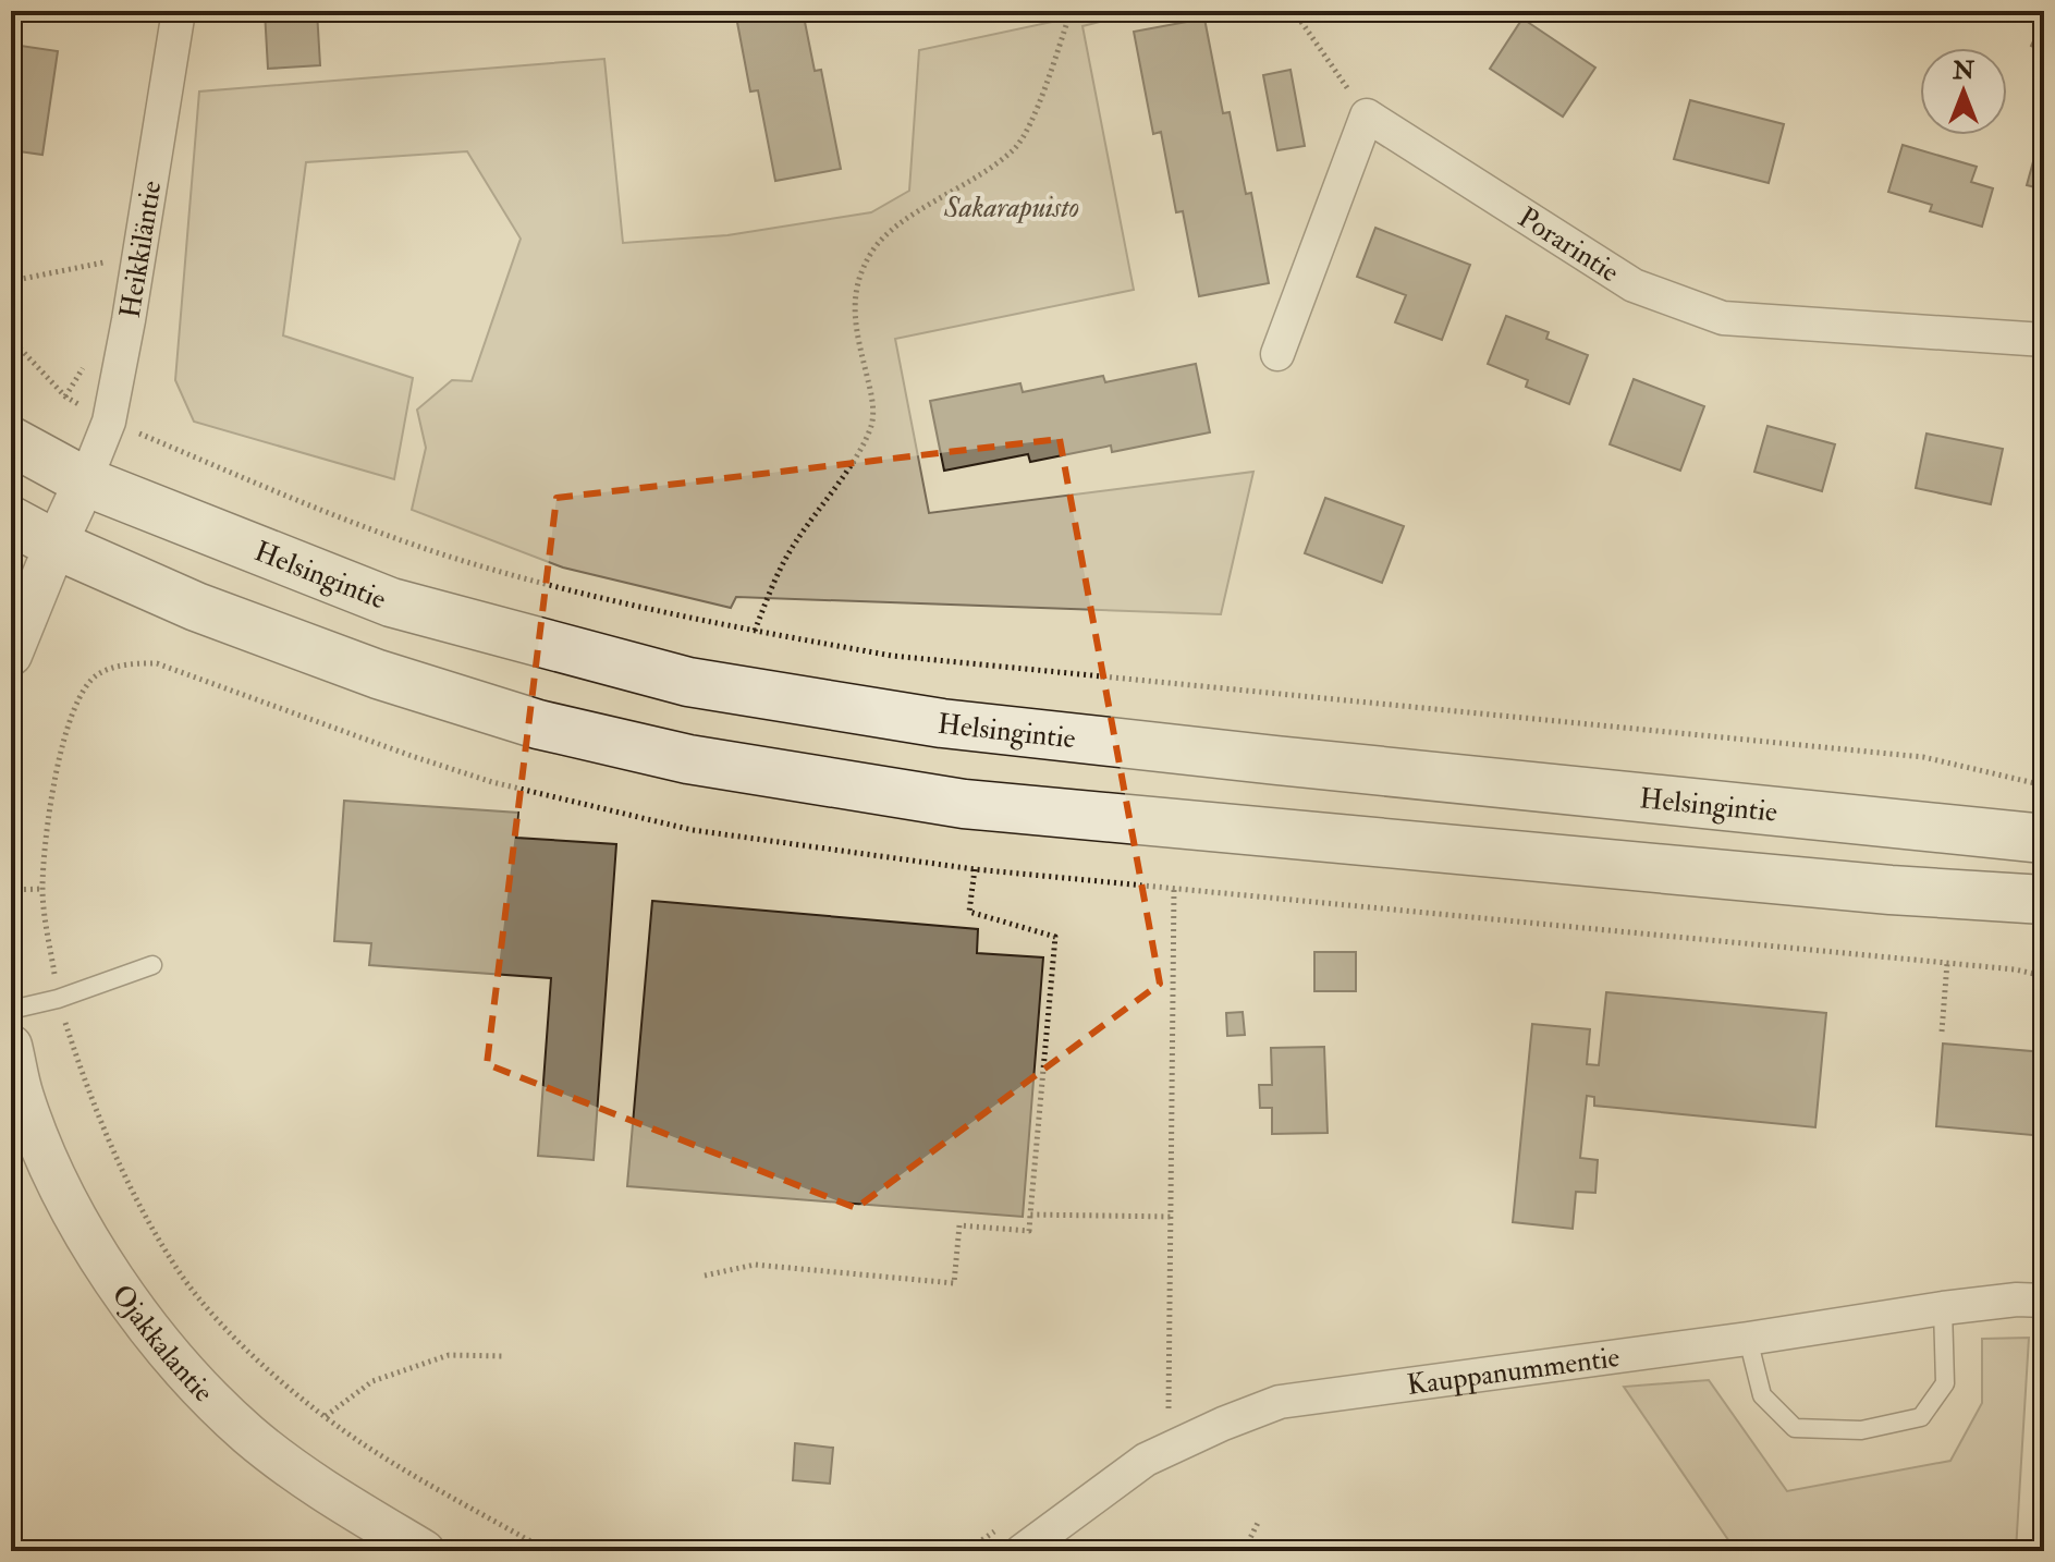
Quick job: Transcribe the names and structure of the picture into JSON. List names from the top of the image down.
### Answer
{
  "streets": {
    "main road": ["Helsingintie"],
    "street": [
      "Porarintie",
      "Heikkiläntie",
      "Ojakkalantie",
      "Kauppanummentie"
    ]
  },
  "crossings": [
    ["Heikkiläntie", "Helsingintie"]
  ],
  "parks": ["Sakarapuisto"],
  "north": "top"
}
